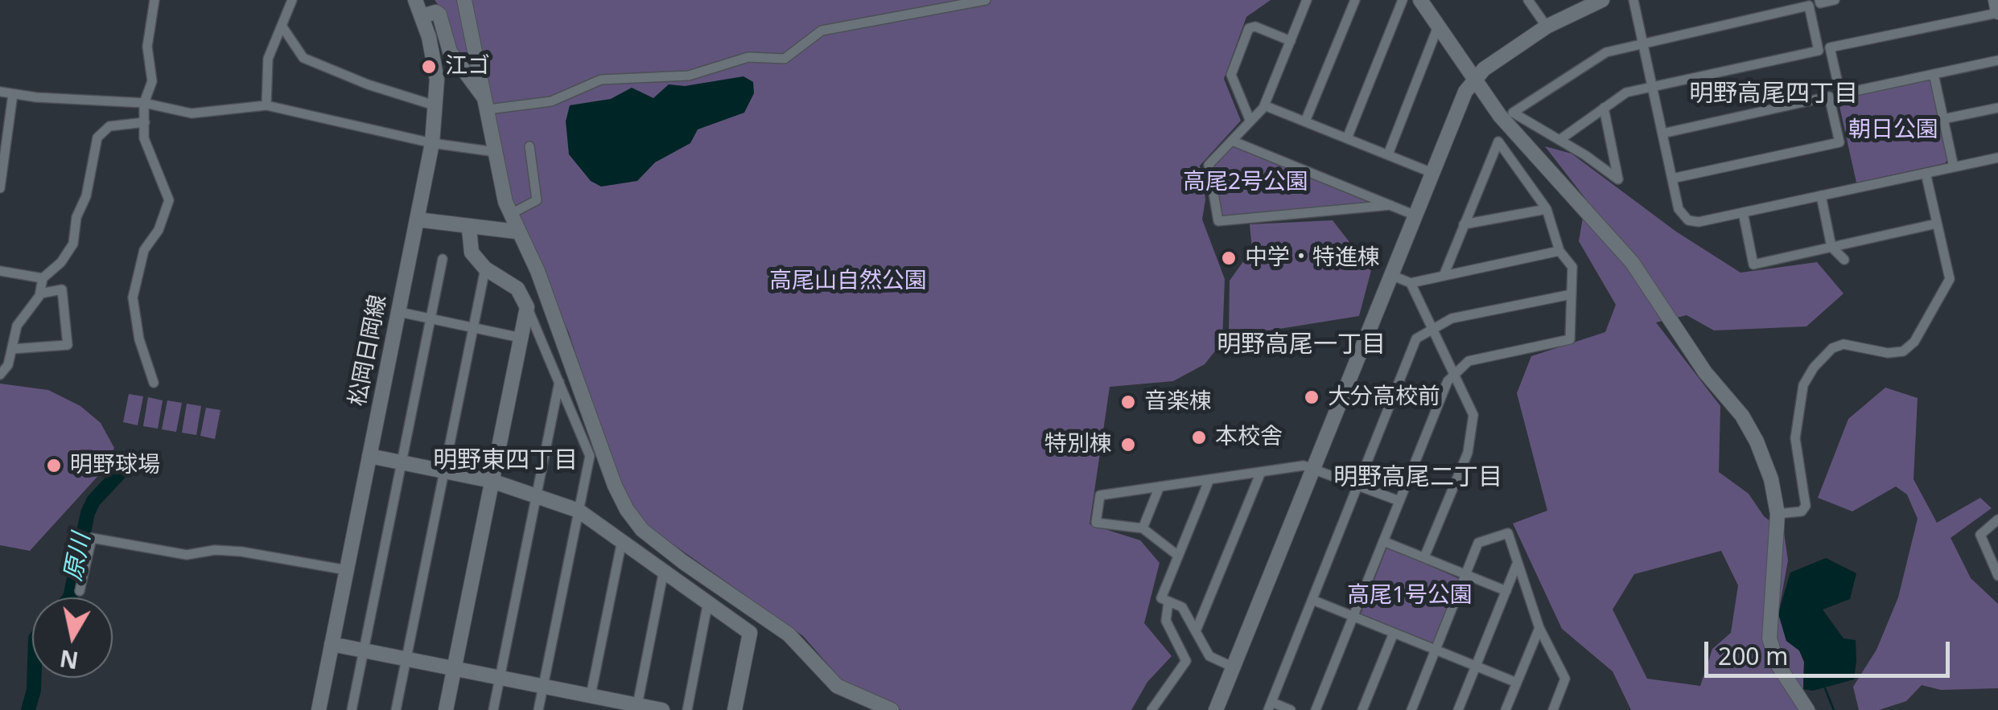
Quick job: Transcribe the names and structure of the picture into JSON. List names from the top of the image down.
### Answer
{
  "streets": {
    "street": ["松岡日岡線"]
  },
  "districts": [
    "明野高尾四丁目",
    "明野高尾一丁目",
    "明野東四丁目",
    "明野高尾二丁目"
  ],
  "water": ["原川"],
  "parks": [
    "朝日公園",
    "高尾2号公園",
    "高尾山自然公園",
    "高尾1号公園"
  ],
  "places": [
    "江ゴ",
    "中学・特進棟",
    "大分高校前",
    "音楽棟",
    "本校舎",
    "特別棟",
    "明野球場"
  ],
  "scale_bar": "200 m",
  "north": "bottom"
}
